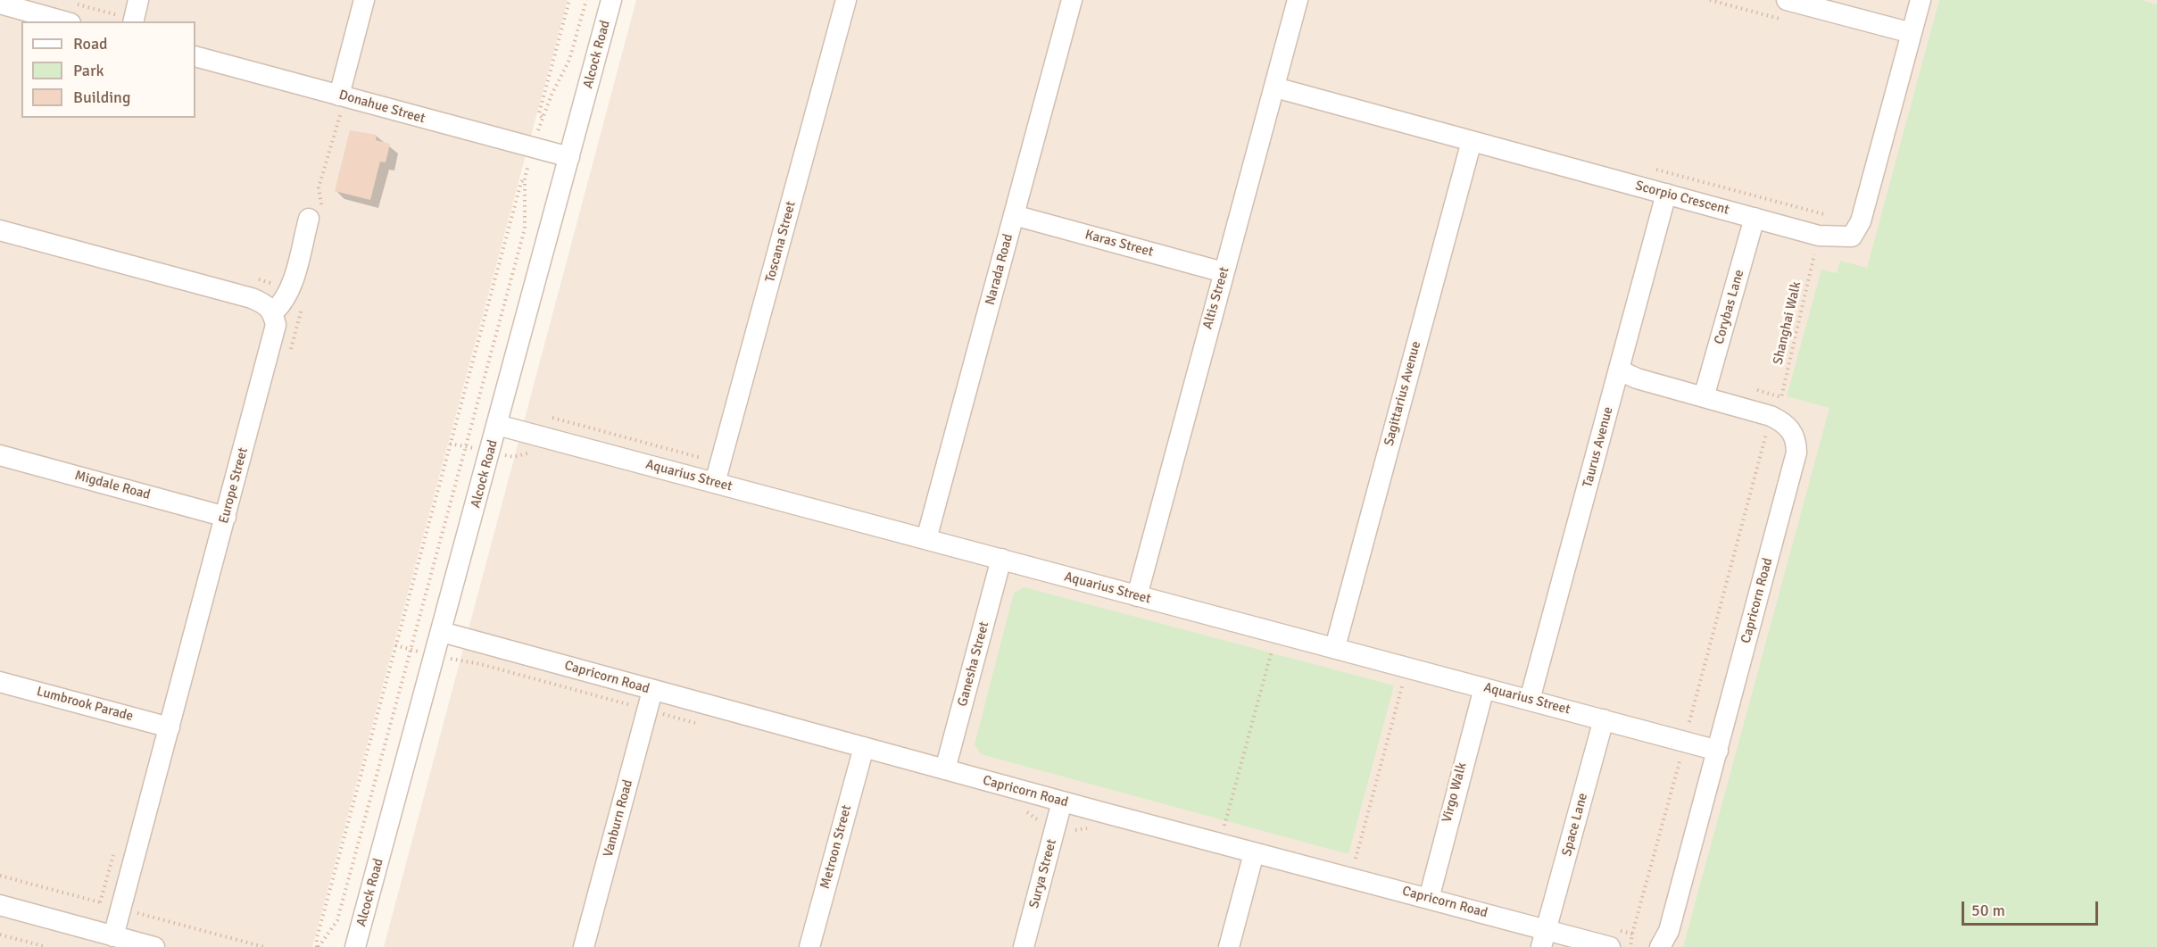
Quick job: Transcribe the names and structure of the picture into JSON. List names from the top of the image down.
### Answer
{
  "streets": {
    "street": [
      "Alcock Road",
      "Donahue Street",
      "Scorpio Crescent",
      "Toscana Street",
      "Karas Street",
      "Narada Road",
      "Altis Street",
      "Corybas Lane",
      "Sagittarius Avenue",
      "Taurus Avenue",
      "Aquarius Street",
      "Migdale Road",
      "Europe Street",
      "Capricorn Road",
      "Ganesha Street",
      "Lumbrook Parade",
      "Virgo Walk",
      "Vanburn Road",
      "Space Lane",
      "Metroon Street",
      "Surya Street"
    ],
    "path": ["Shanghai Walk"]
  },
  "crossings": [
    ["Alcock Road", "Donahue Street"],
    ["Alcock Road", "Aquarius Street"],
    ["Alcock Road", "Capricorn Road"],
    ["Scorpio Crescent", "Altis Street"],
    ["Scorpio Crescent", "Corybas Lane"],
    ["Scorpio Crescent", "Sagittarius Avenue"],
    ["Scorpio Crescent", "Taurus Avenue"],
    ["Toscana Street", "Aquarius Street"],
    ["Karas Street", "Narada Road"],
    ["Karas Street", "Altis Street"],
    ["Narada Road", "Aquarius Street"],
    ["Altis Street", "Aquarius Street"],
    ["Corybas Lane", "Capricorn Road"],
    ["Sagittarius Avenue", "Aquarius Street"],
    ["Taurus Avenue", "Aquarius Street"],
    ["Taurus Avenue", "Capricorn Road"],
    ["Aquarius Street", "Capricorn Road"],
    ["Aquarius Street", "Ganesha Street"],
    ["Aquarius Street", "Virgo Walk"],
    ["Aquarius Street", "Space Lane"],
    ["Migdale Road", "Europe Street"],
    ["Europe Street", "Lumbrook Parade"],
    ["Capricorn Road", "Ganesha Street"],
    ["Capricorn Road", "Virgo Walk"],
    ["Capricorn Road", "Vanburn Road"],
    ["Capricorn Road", "Space Lane"],
    ["Capricorn Road", "Metroon Street"],
    ["Capricorn Road", "Surya Street"]
  ],
  "legend": ["Road", "Park", "Building"],
  "scale_bar": "50 m"
}
